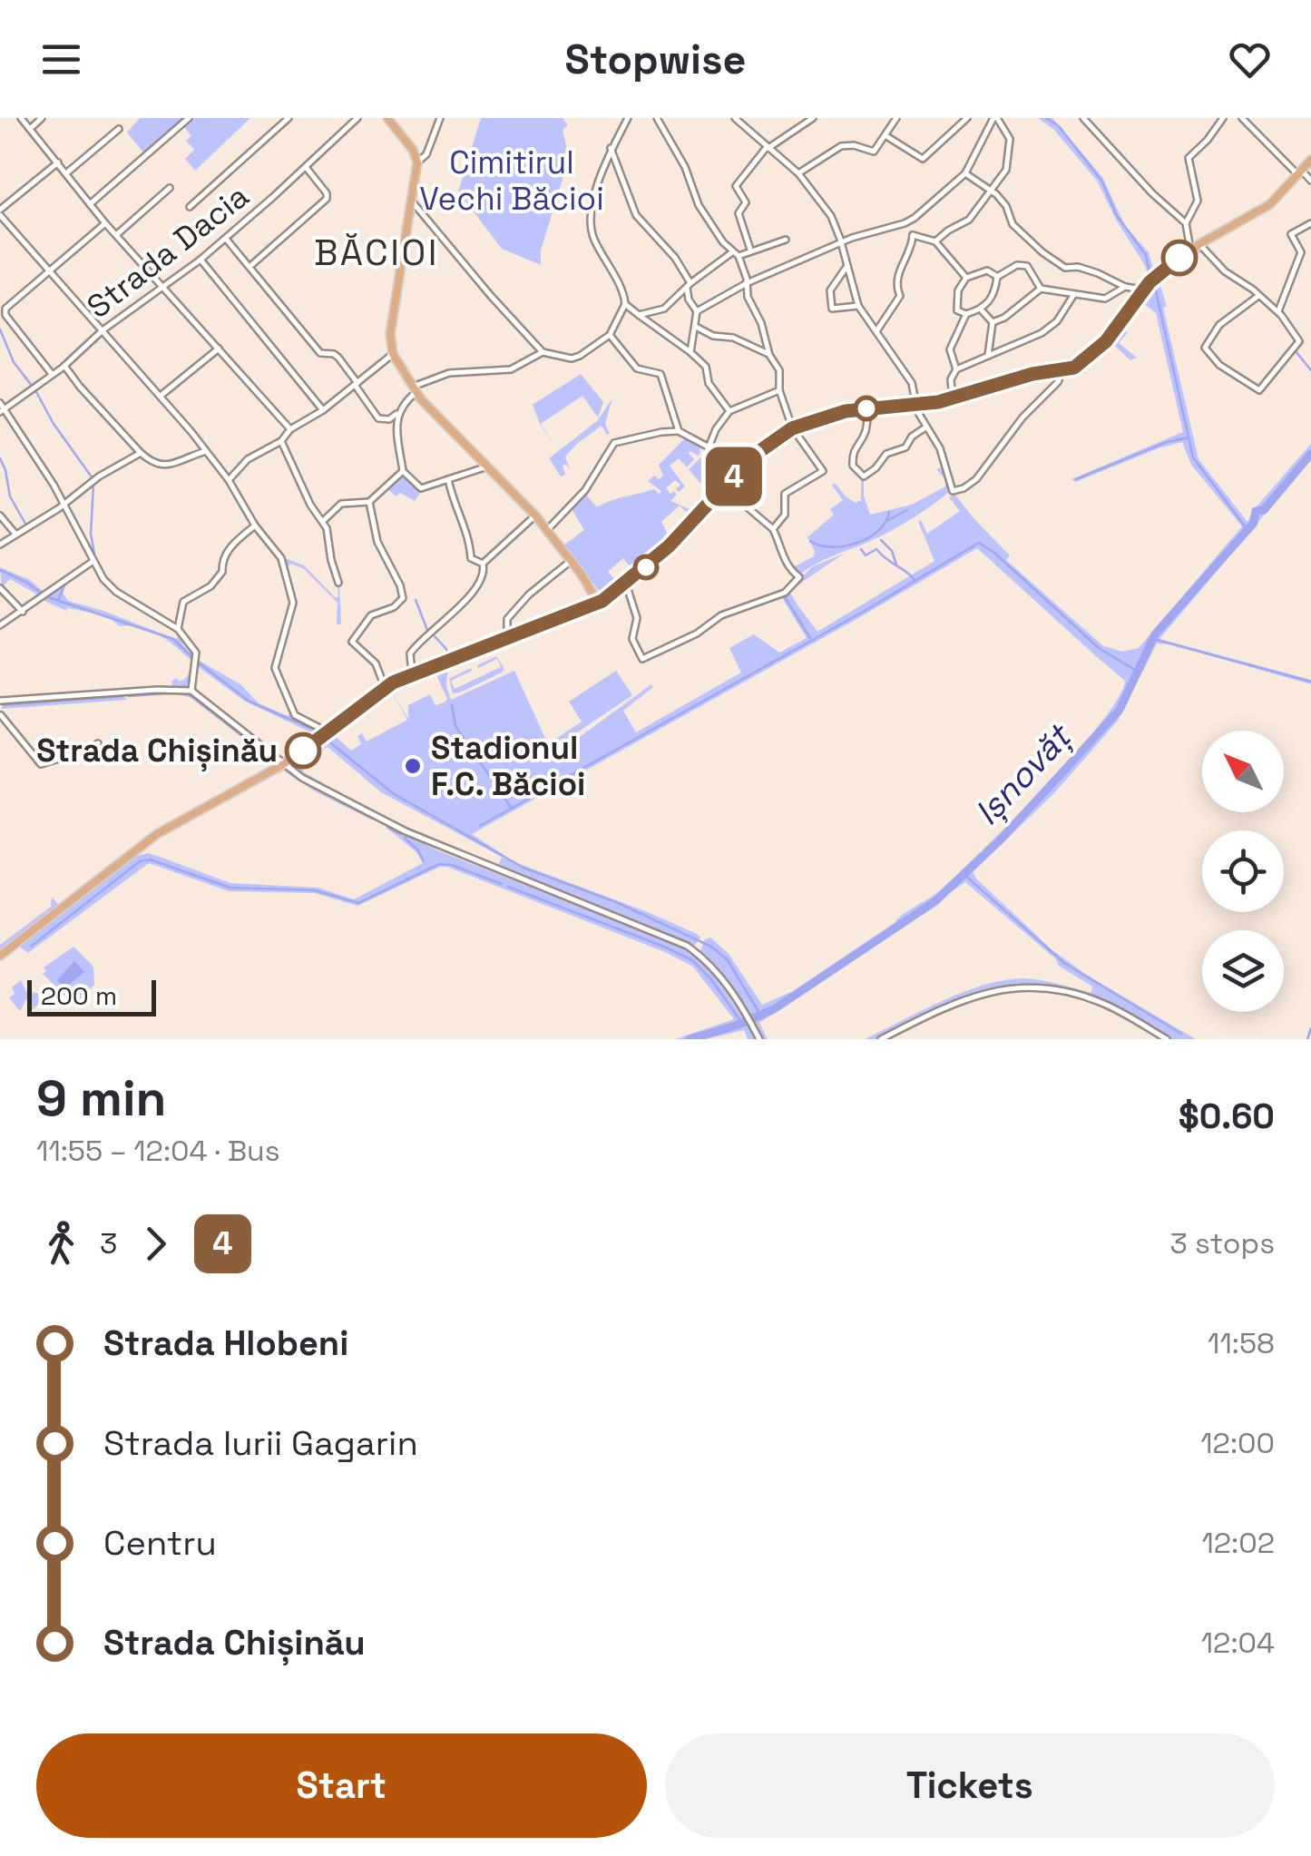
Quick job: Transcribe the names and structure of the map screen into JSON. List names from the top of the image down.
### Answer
{
  "streets": {
    "street": ["Strada Dacia"]
  },
  "districts": ["BĂCIOI"],
  "water": ["Ișnovăț"],
  "parks": ["Cimitirul Vechi Băcioi"],
  "places": ["Strada Chișinău", "Stadionul F.C. Băcioi"],
  "lines": ["bus line 4"],
  "scale_bar": "200 m",
  "north": "top left",
  "page": {
    "header": "Stopwise",
    "on_map": "4",
    "scale": "200 m",
    "heading": ["9 min", "11:55 – 12:04 · Bus", "$0.60"],
    "legs": ["3", "4", "3 stops"],
    "list": [
      {
        "name": "Strada Hlobeni",
        "value": "11:58"
      },
      {
        "name": "Strada Iurii Gagarin",
        "value": "12:00"
      },
      {
        "name": "Centru",
        "value": "12:02"
      },
      {
        "name": "Strada Chișinău",
        "value": "12:04"
      }
    ],
    "buttons": ["Start", "Tickets"]
  }
}
